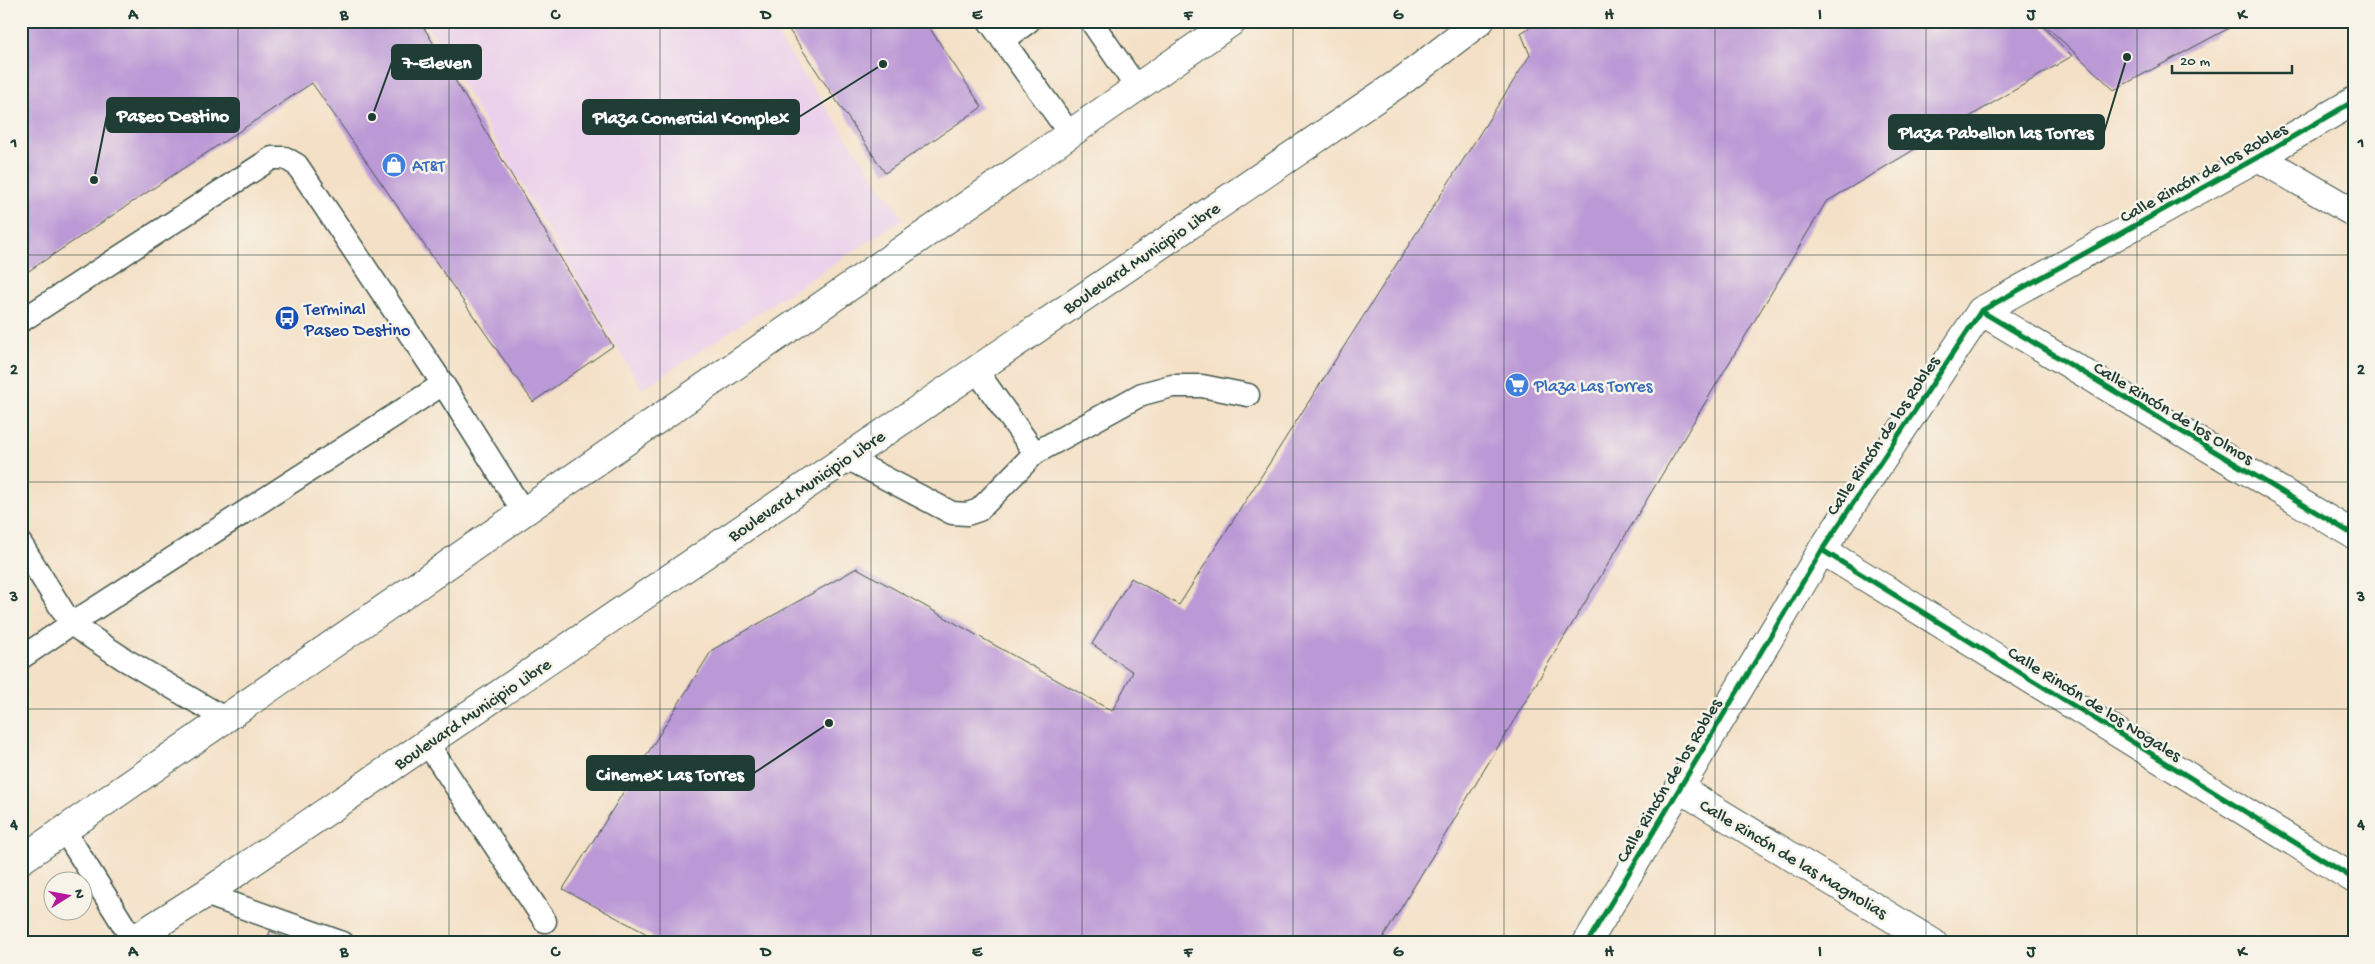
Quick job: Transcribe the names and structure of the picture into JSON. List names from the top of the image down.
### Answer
{
  "streets": {
    "main road": [
      "Calle Rincón de los Robles",
      "Boulevard Municipio Libre",
      "Calle Rincón de los Olmos",
      "Calle Rincón de los Nogales",
      "Calle Rincón de las Magnolias"
    ]
  },
  "crossings": [
    ["Calle Rincón de los Robles", "Calle Rincón de los Olmos"],
    ["Calle Rincón de los Robles", "Calle Rincón de los Nogales"],
    ["Calle Rincón de los Robles", "Calle Rincón de las Magnolias"]
  ],
  "places": {
    "other": [
      "Plaza Pabellon las Torres",
      "Plaza Comercial Komplex",
      "7-Eleven",
      "Paseo Destino",
      "Cinemex Las Torres"
    ],
    "shop": ["AT&T"],
    "bus stop": ["Terminal Paseo Destino"],
    "supermarket": ["Plaza Las Torres"]
  },
  "scale_bar": "20 m",
  "north": "right",
  "grid": {
    "columns": [
      "A",
      "B",
      "C",
      "D",
      "E",
      "F",
      "G",
      "H",
      "I",
      "J",
      "K"
    ],
    "rows": [
      "1",
      "2",
      "3",
      "4"
    ]
  }
}
